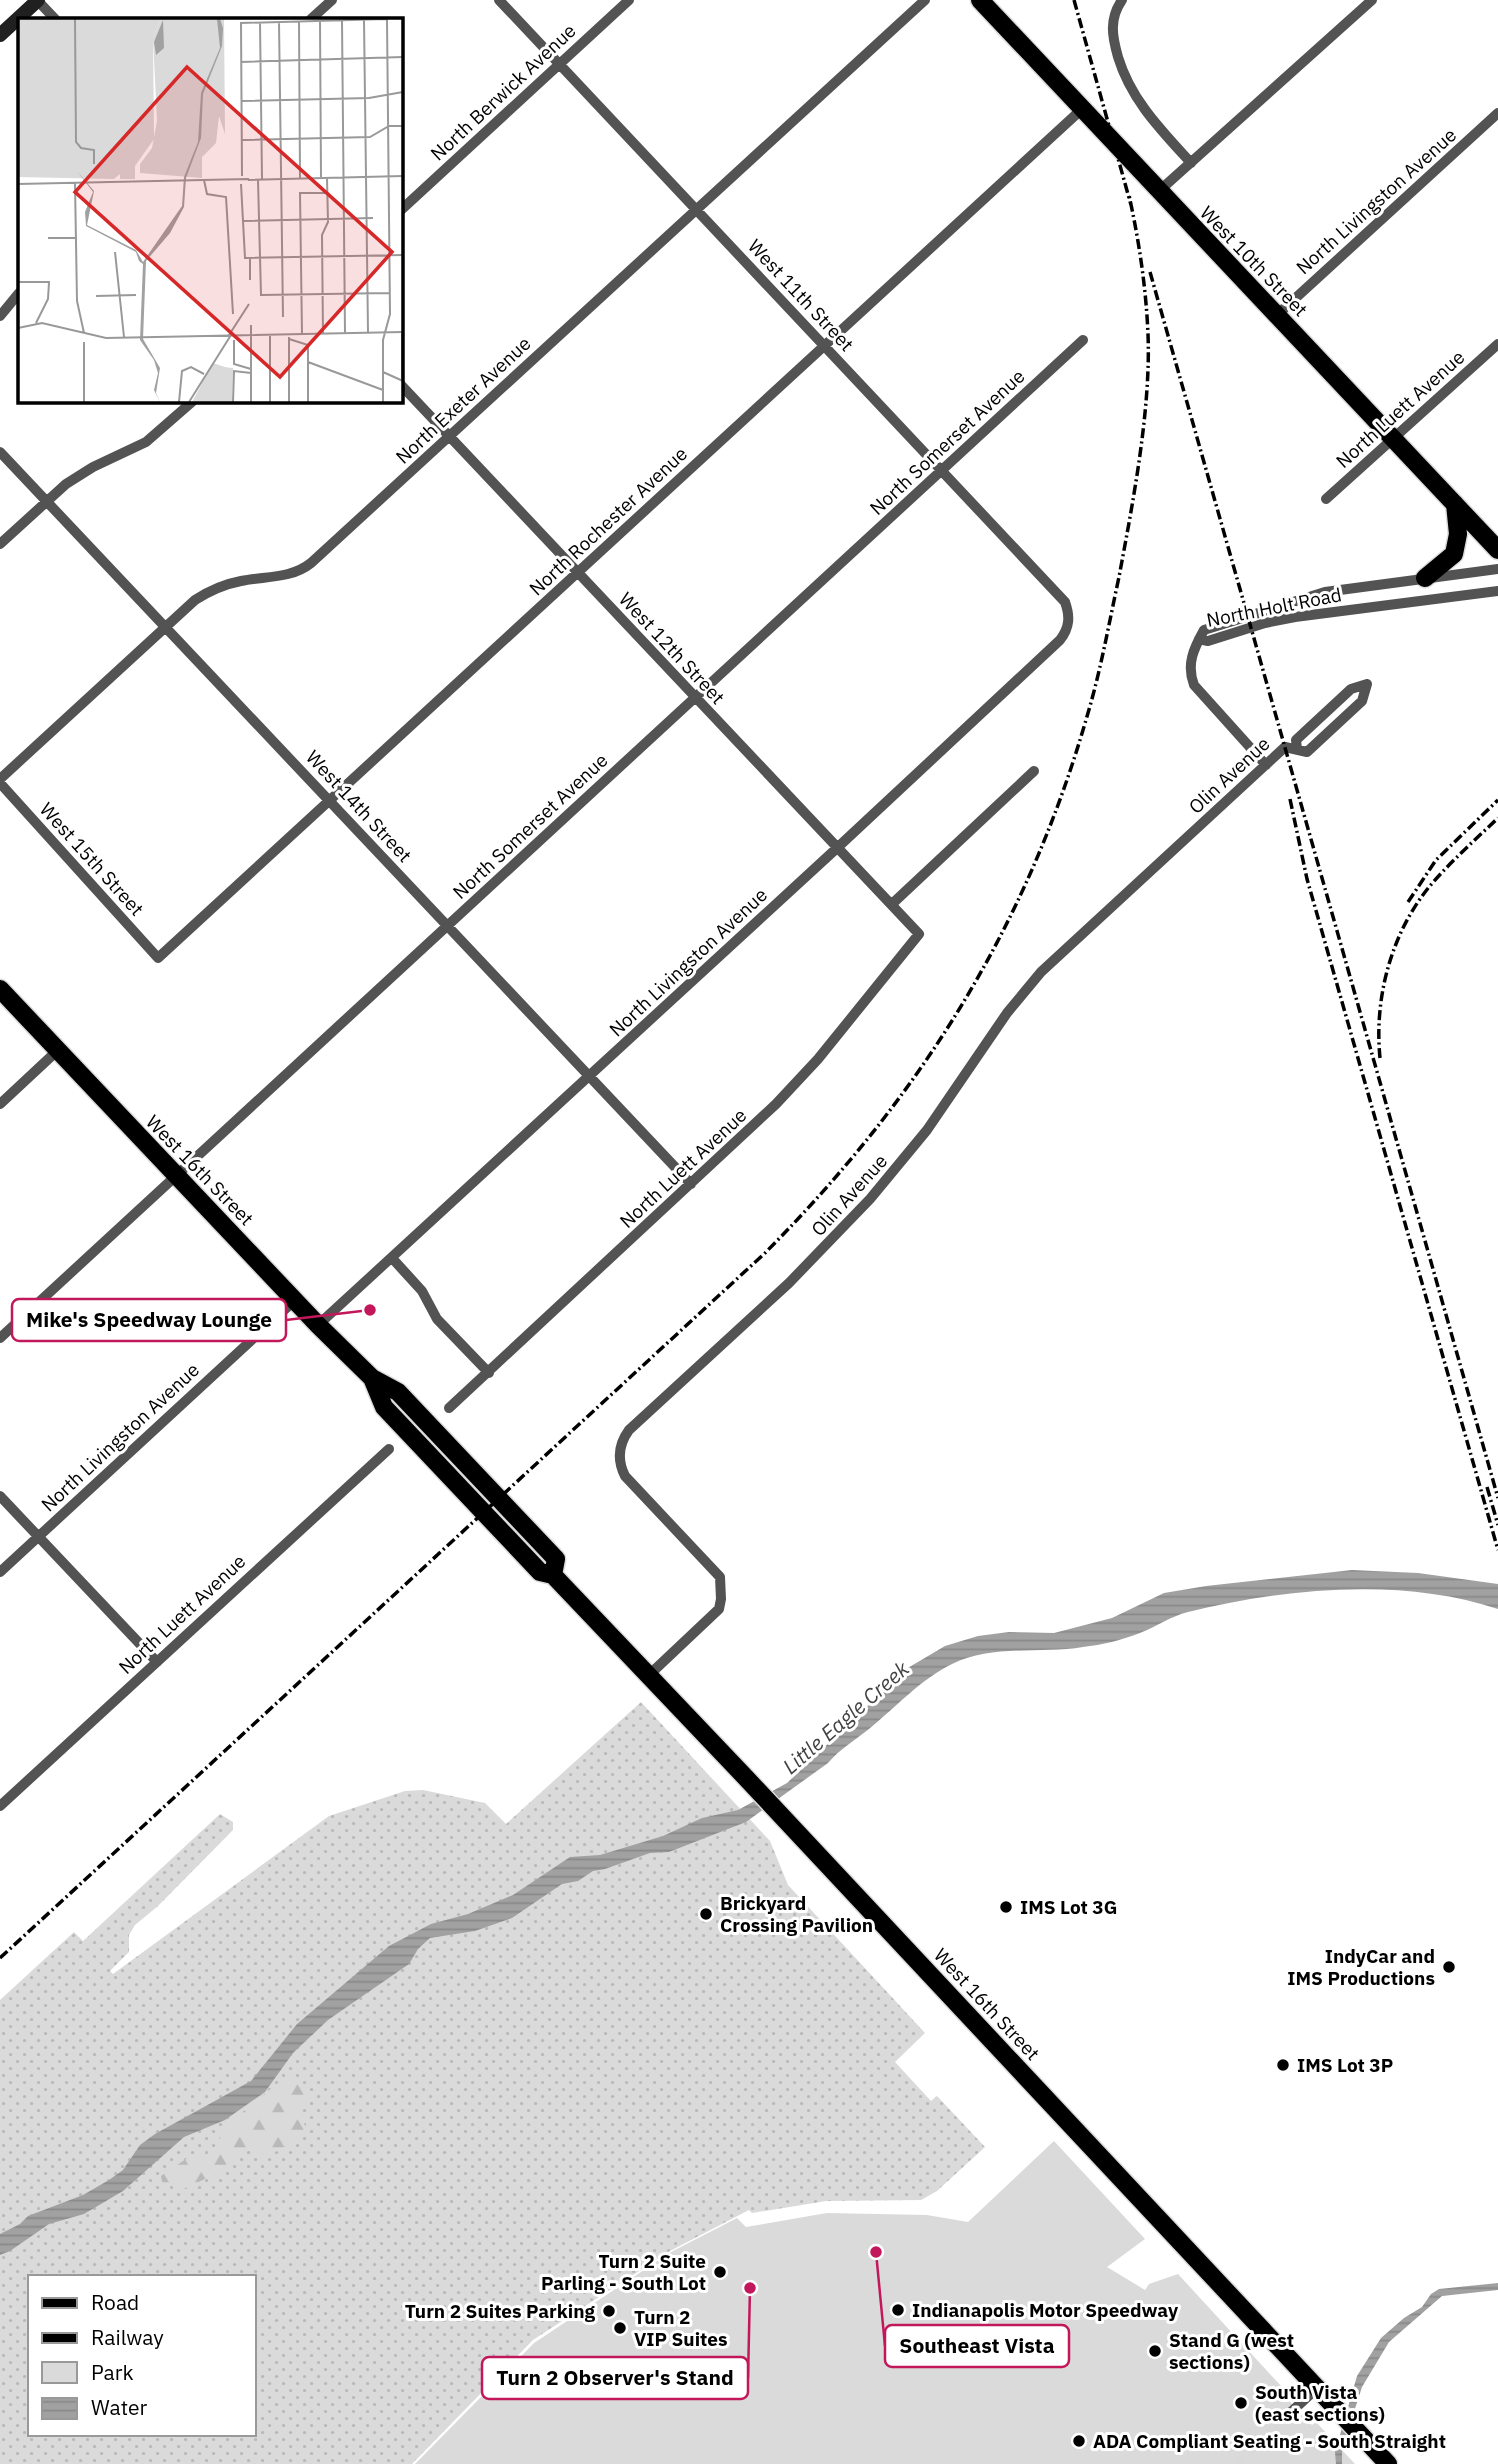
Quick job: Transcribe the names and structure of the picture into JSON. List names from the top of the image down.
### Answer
{
  "streets": {
    "main road": ["West 10th Street", "West 16th Street"],
    "street": [
      "North Berwick Avenue",
      "North Livingston Avenue",
      "West 11th Street",
      "North Exeter Avenue",
      "North Luett Avenue",
      "North Somerset Avenue",
      "North Rochester Avenue",
      "North Holt Road",
      "West 12th Street",
      "Olin Avenue",
      "West 14th Street",
      "West 15th Street"
    ]
  },
  "crossings": [
    ["North Berwick Avenue", "West 11th Street"],
    ["North Livingston Avenue", "West 10th Street"],
    ["North Livingston Avenue", "West 11th Street"],
    ["North Livingston Avenue", "West 12th Street"],
    ["North Livingston Avenue", "West 14th Street"],
    ["North Livingston Avenue", "West 16th Street"],
    ["West 10th Street", "North Luett Avenue"],
    ["West 10th Street", "North Rochester Avenue"],
    ["West 11th Street", "North Exeter Avenue"],
    ["West 11th Street", "North Somerset Avenue"],
    ["West 11th Street", "North Rochester Avenue"],
    ["North Exeter Avenue", "West 12th Street"],
    ["North Exeter Avenue", "West 14th Street"],
    ["North Exeter Avenue", "West 15th Street"],
    ["North Luett Avenue", "West 12th Street"],
    ["North Luett Avenue", "West 14th Street"],
    ["North Somerset Avenue", "West 12th Street"],
    ["North Somerset Avenue", "West 14th Street"],
    ["North Somerset Avenue", "West 16th Street"],
    ["North Rochester Avenue", "West 12th Street"],
    ["North Rochester Avenue", "West 14th Street"],
    ["North Rochester Avenue", "West 15th Street"],
    ["Olin Avenue", "West 16th Street"]
  ],
  "water": ["Little Eagle Creek"],
  "places": [
    "Mike's Speedway Lounge",
    "IMS Lot 3G",
    "Brickyard Crossing Pavilion",
    "IndyCar and IMS Productions",
    "IMS Lot 3P",
    "Southeast Vista",
    "Turn 2 Suite Parling - South Lot",
    "Turn 2 Observer's Stand",
    "Indianapolis Motor Speedway",
    "Turn 2 Suites Parking",
    "Turn 2 VIP Suites",
    "Stand G (west sections)",
    "South Vista (east sections)",
    "ADA Compliant Seating - South Straight"
  ],
  "legend": [
    "Road",
    "Railway",
    "Park",
    "Water"
  ]
}
